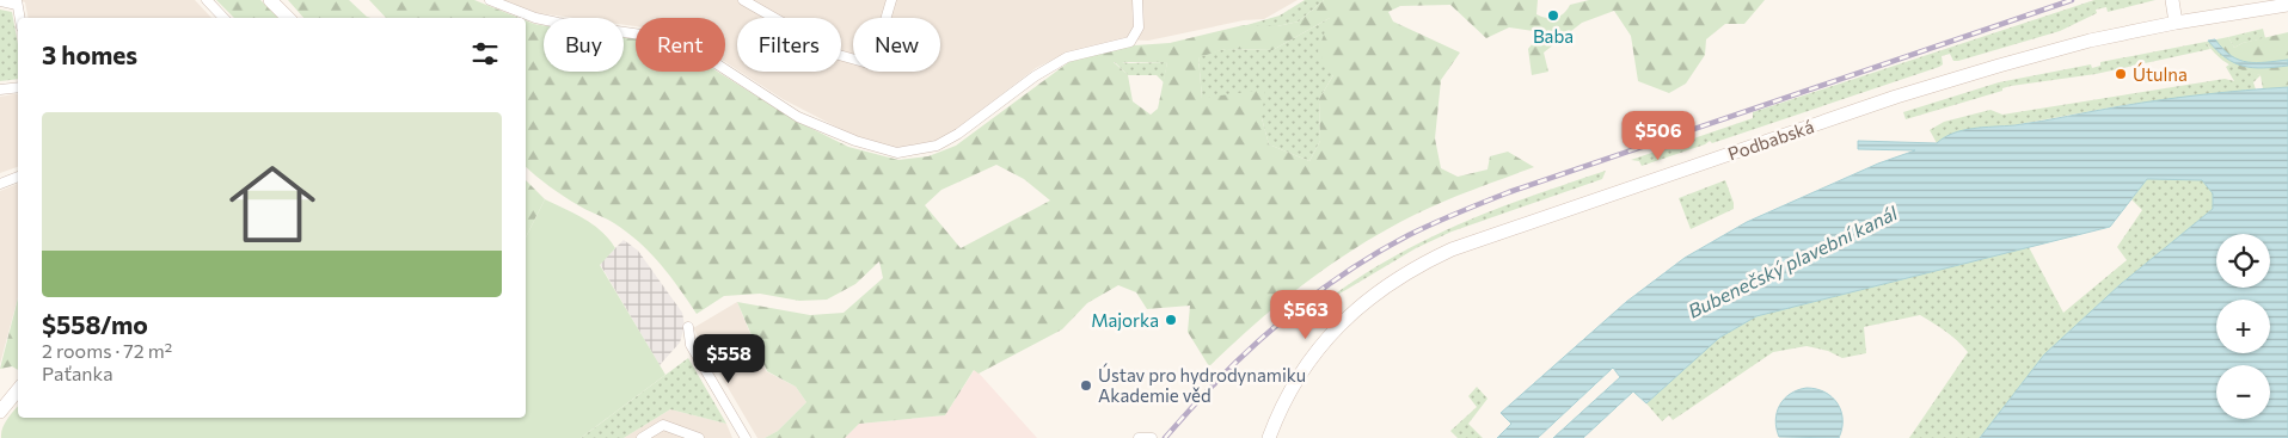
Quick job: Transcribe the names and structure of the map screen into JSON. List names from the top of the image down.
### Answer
{
  "streets": {
    "main road": ["Podbabská"]
  },
  "water": ["Bubenečský plavební kanál"],
  "places": [
    "Baba",
    "Útulna",
    "Majorka",
    "Ústav pro hydrodynamiku Akademie věd"
  ],
  "page": {
    "chip": [
      "Buy",
      "Rent",
      "Filters",
      "New"
    ],
    "heading": "3 homes",
    "list": [
      {
        "name": "$558/mo",
        "note": "2 rooms · 72 m² · Paťanka"
      }
    ],
    "price": ["$506", "$563", "$558"],
    "map_buttons": ["+", "−"]
  }
}
